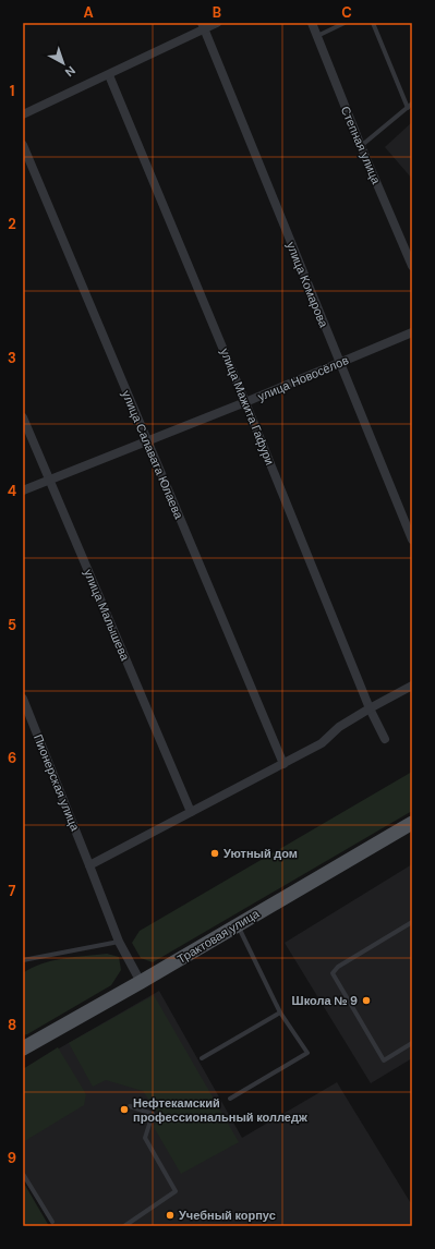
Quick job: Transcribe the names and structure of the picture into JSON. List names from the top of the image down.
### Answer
{
  "streets": {
    "main road": ["Трактовая улица"],
    "street": [
      "Степная улица",
      "улица Комарова",
      "улица Новосёлов",
      "улица Мажита Гафури",
      "улица Салавата Юлаева",
      "улица Малышева",
      "Пионерская улица"
    ]
  },
  "crossings": [
    ["улица Комарова", "улица Новосёлов"],
    ["улица Новосёлов", "улица Мажита Гафури"],
    ["улица Новосёлов", "улица Салавата Юлаева"],
    ["улица Новосёлов", "улица Малышева"],
    ["Пионерская улица", "Трактовая улица"]
  ],
  "places": [
    "Уютный дом",
    "Школа № 9",
    "Нефтекамский профессиональный колледж",
    "Учебный корпус"
  ],
  "north": "bottom right",
  "grid": {
    "columns": ["A", "B", "C"],
    "rows": [
      "1",
      "2",
      "3",
      "4",
      "5",
      "6",
      "7",
      "8",
      "9"
    ]
  }
}
